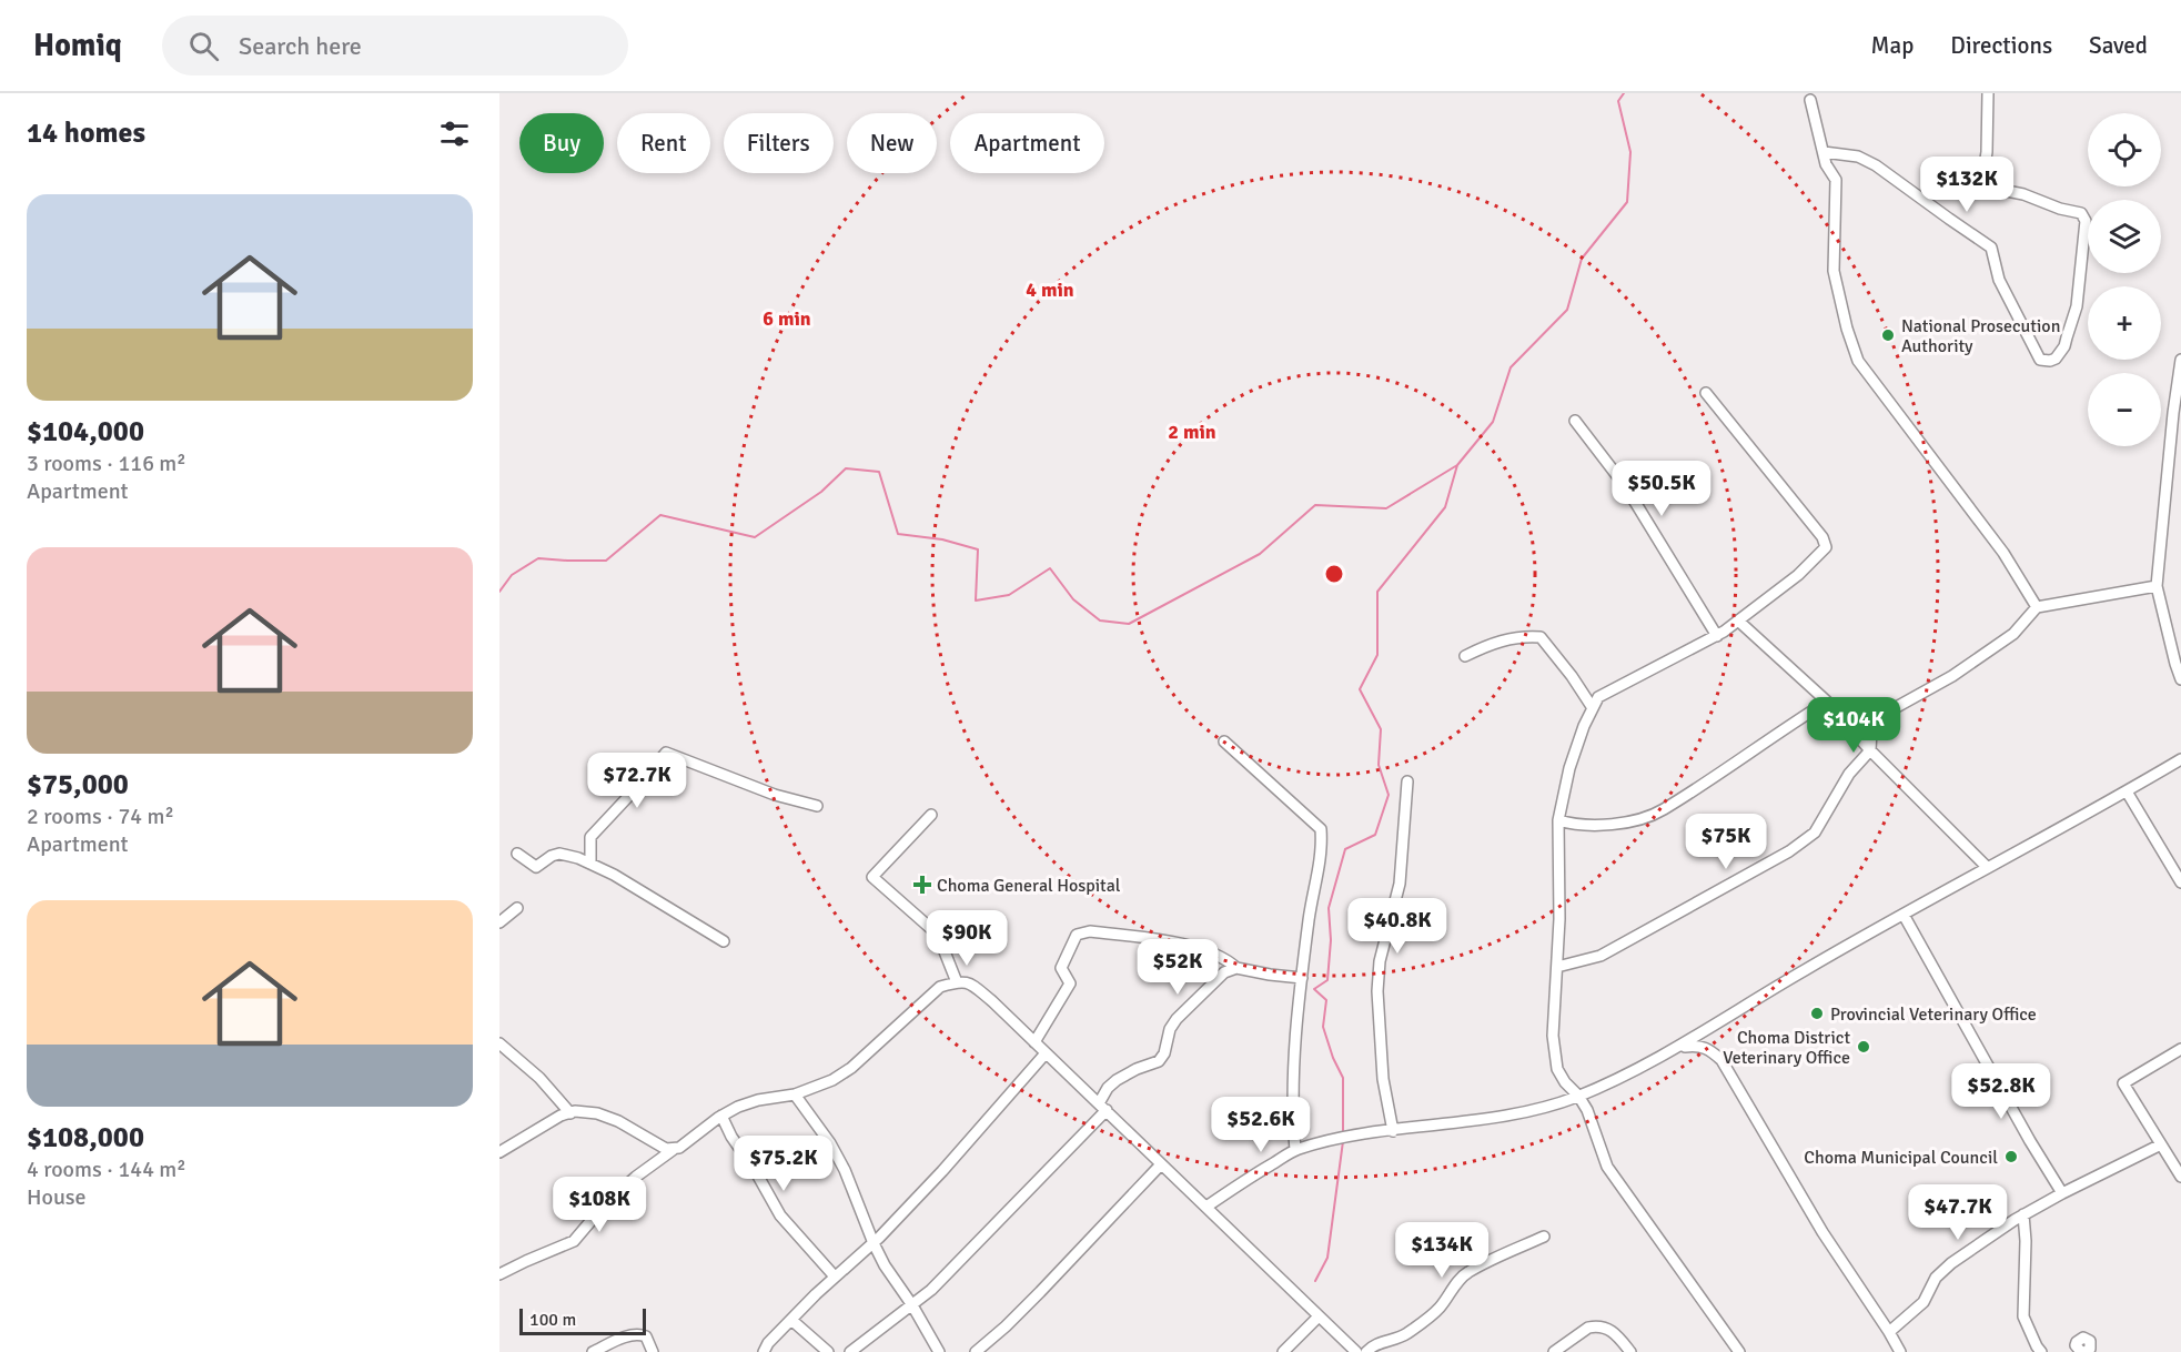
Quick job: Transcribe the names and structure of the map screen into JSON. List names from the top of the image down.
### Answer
{
  "places": {
    "other": [
      "National Prosecution Authority",
      "Provincial Veterinary Office",
      "Choma District Veterinary Office",
      "Choma Municipal Council"
    ],
    "health": ["Choma General Hospital"]
  },
  "scale_bar": "100 m",
  "page": {
    "header": "Homiq",
    "search": "Search here",
    "nav": ["Map", "Directions", "Saved"],
    "heading": "14 homes",
    "map_buttons": ["+", "−"],
    "chip": [
      "Buy",
      "Rent",
      "Filters",
      "New",
      "Apartment"
    ],
    "price": [
      "$132K",
      "$50.5K",
      "$104K",
      "$72.7K",
      "$75K",
      "$40.8K",
      "$90K",
      "$52K",
      "$52.8K",
      "$52.6K",
      "$75.2K",
      "$108K",
      "$47.7K",
      "$134K"
    ],
    "list": [
      {
        "name": "$104,000",
        "note": "3 rooms · 116 m² · Apartment"
      },
      {
        "name": "$75,000",
        "note": "2 rooms · 74 m² · Apartment"
      },
      {
        "name": "$108,000",
        "note": "4 rooms · 144 m² · House"
      }
    ],
    "scale": "100 m"
  },
  "rings": ["4 min", "6 min", "2 min"]
}
